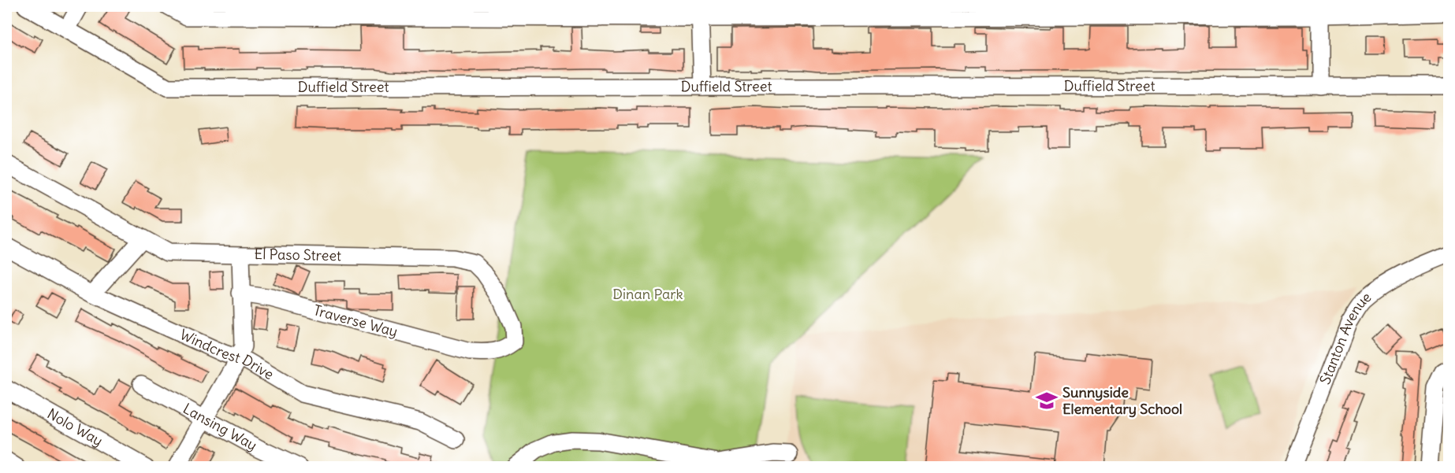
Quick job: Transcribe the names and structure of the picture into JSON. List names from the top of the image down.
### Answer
{
  "streets": {
    "street": [
      "Duffield Street",
      "El Paso Street",
      "Traverse Way",
      "Stanton Avenue",
      "Windcrest Drive",
      "Lansing Way",
      "Nolo Way"
    ]
  },
  "crossings": [
    ["El Paso Street", "Traverse Way"]
  ],
  "parks": ["Dinan Park"],
  "places": {
    "school or university": ["Sunnyside Elementary School"]
  }
}
